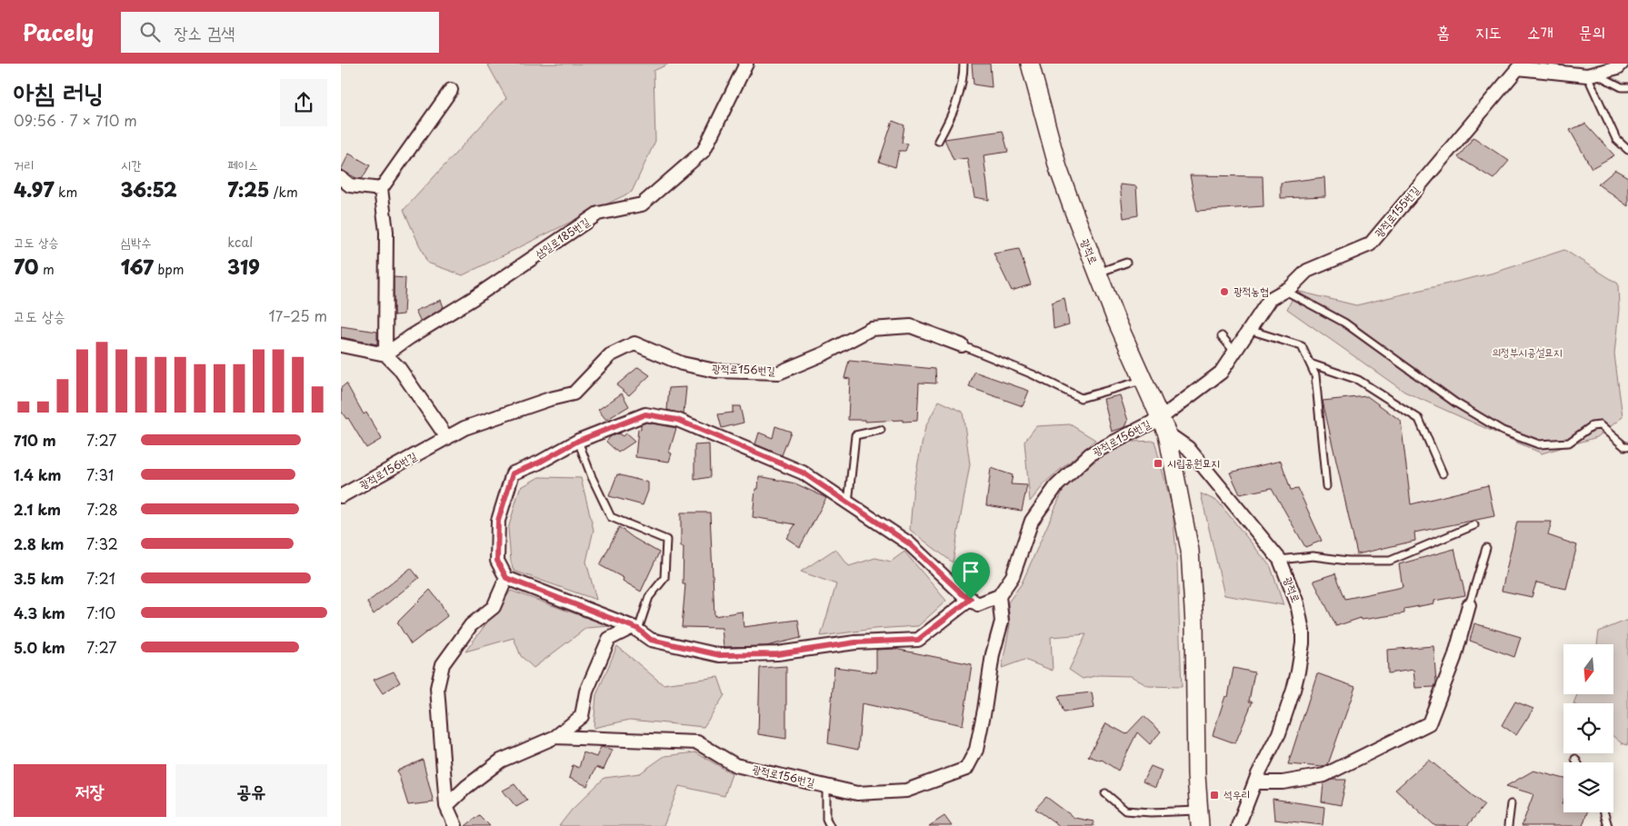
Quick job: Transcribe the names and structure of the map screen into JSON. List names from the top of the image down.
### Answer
{
  "streets": {
    "main road": ["광적로"],
    "street": ["광적로155번길", "삼일로185번길", "광적로156번길"]
  },
  "crossings": [
    ["광적로155번길", "광적로"],
    ["광적로155번길", "광적로156번길"],
    ["광적로", "광적로156번길"]
  ],
  "parks": ["의정부시공설묘지"],
  "places": {
    "other": ["광적농협"],
    "transit": ["시립공원묘지", "석우리"]
  },
  "north": "bottom",
  "page": {
    "header": "Pacely",
    "search": "장소 검색",
    "nav": [
      "홈",
      "지도",
      "소개",
      "문의"
    ],
    "heading": ["아침 러닝", "09:56 · 7 × 710 m"],
    "stats": [
      ["거리", "4.97 km"],
      ["시간", "36:52"],
      ["페이스", "7:25 /km"],
      ["고도 상승", "70 m"],
      ["심박수", "167 bpm"],
      ["kcal", "319"]
    ],
    "chart": ["고도 상승", "17–25 m"],
    "list": [
      {
        "name": "710 m",
        "note": "7:27"
      },
      {
        "name": "1.4 km",
        "note": "7:31"
      },
      {
        "name": "2.1 km",
        "note": "7:28"
      },
      {
        "name": "2.8 km",
        "note": "7:32"
      },
      {
        "name": "3.5 km",
        "note": "7:21"
      },
      {
        "name": "4.3 km",
        "note": "7:10"
      },
      {
        "name": "5.0 km",
        "note": "7:27"
      }
    ],
    "buttons": ["저장", "공유"]
  }
}
